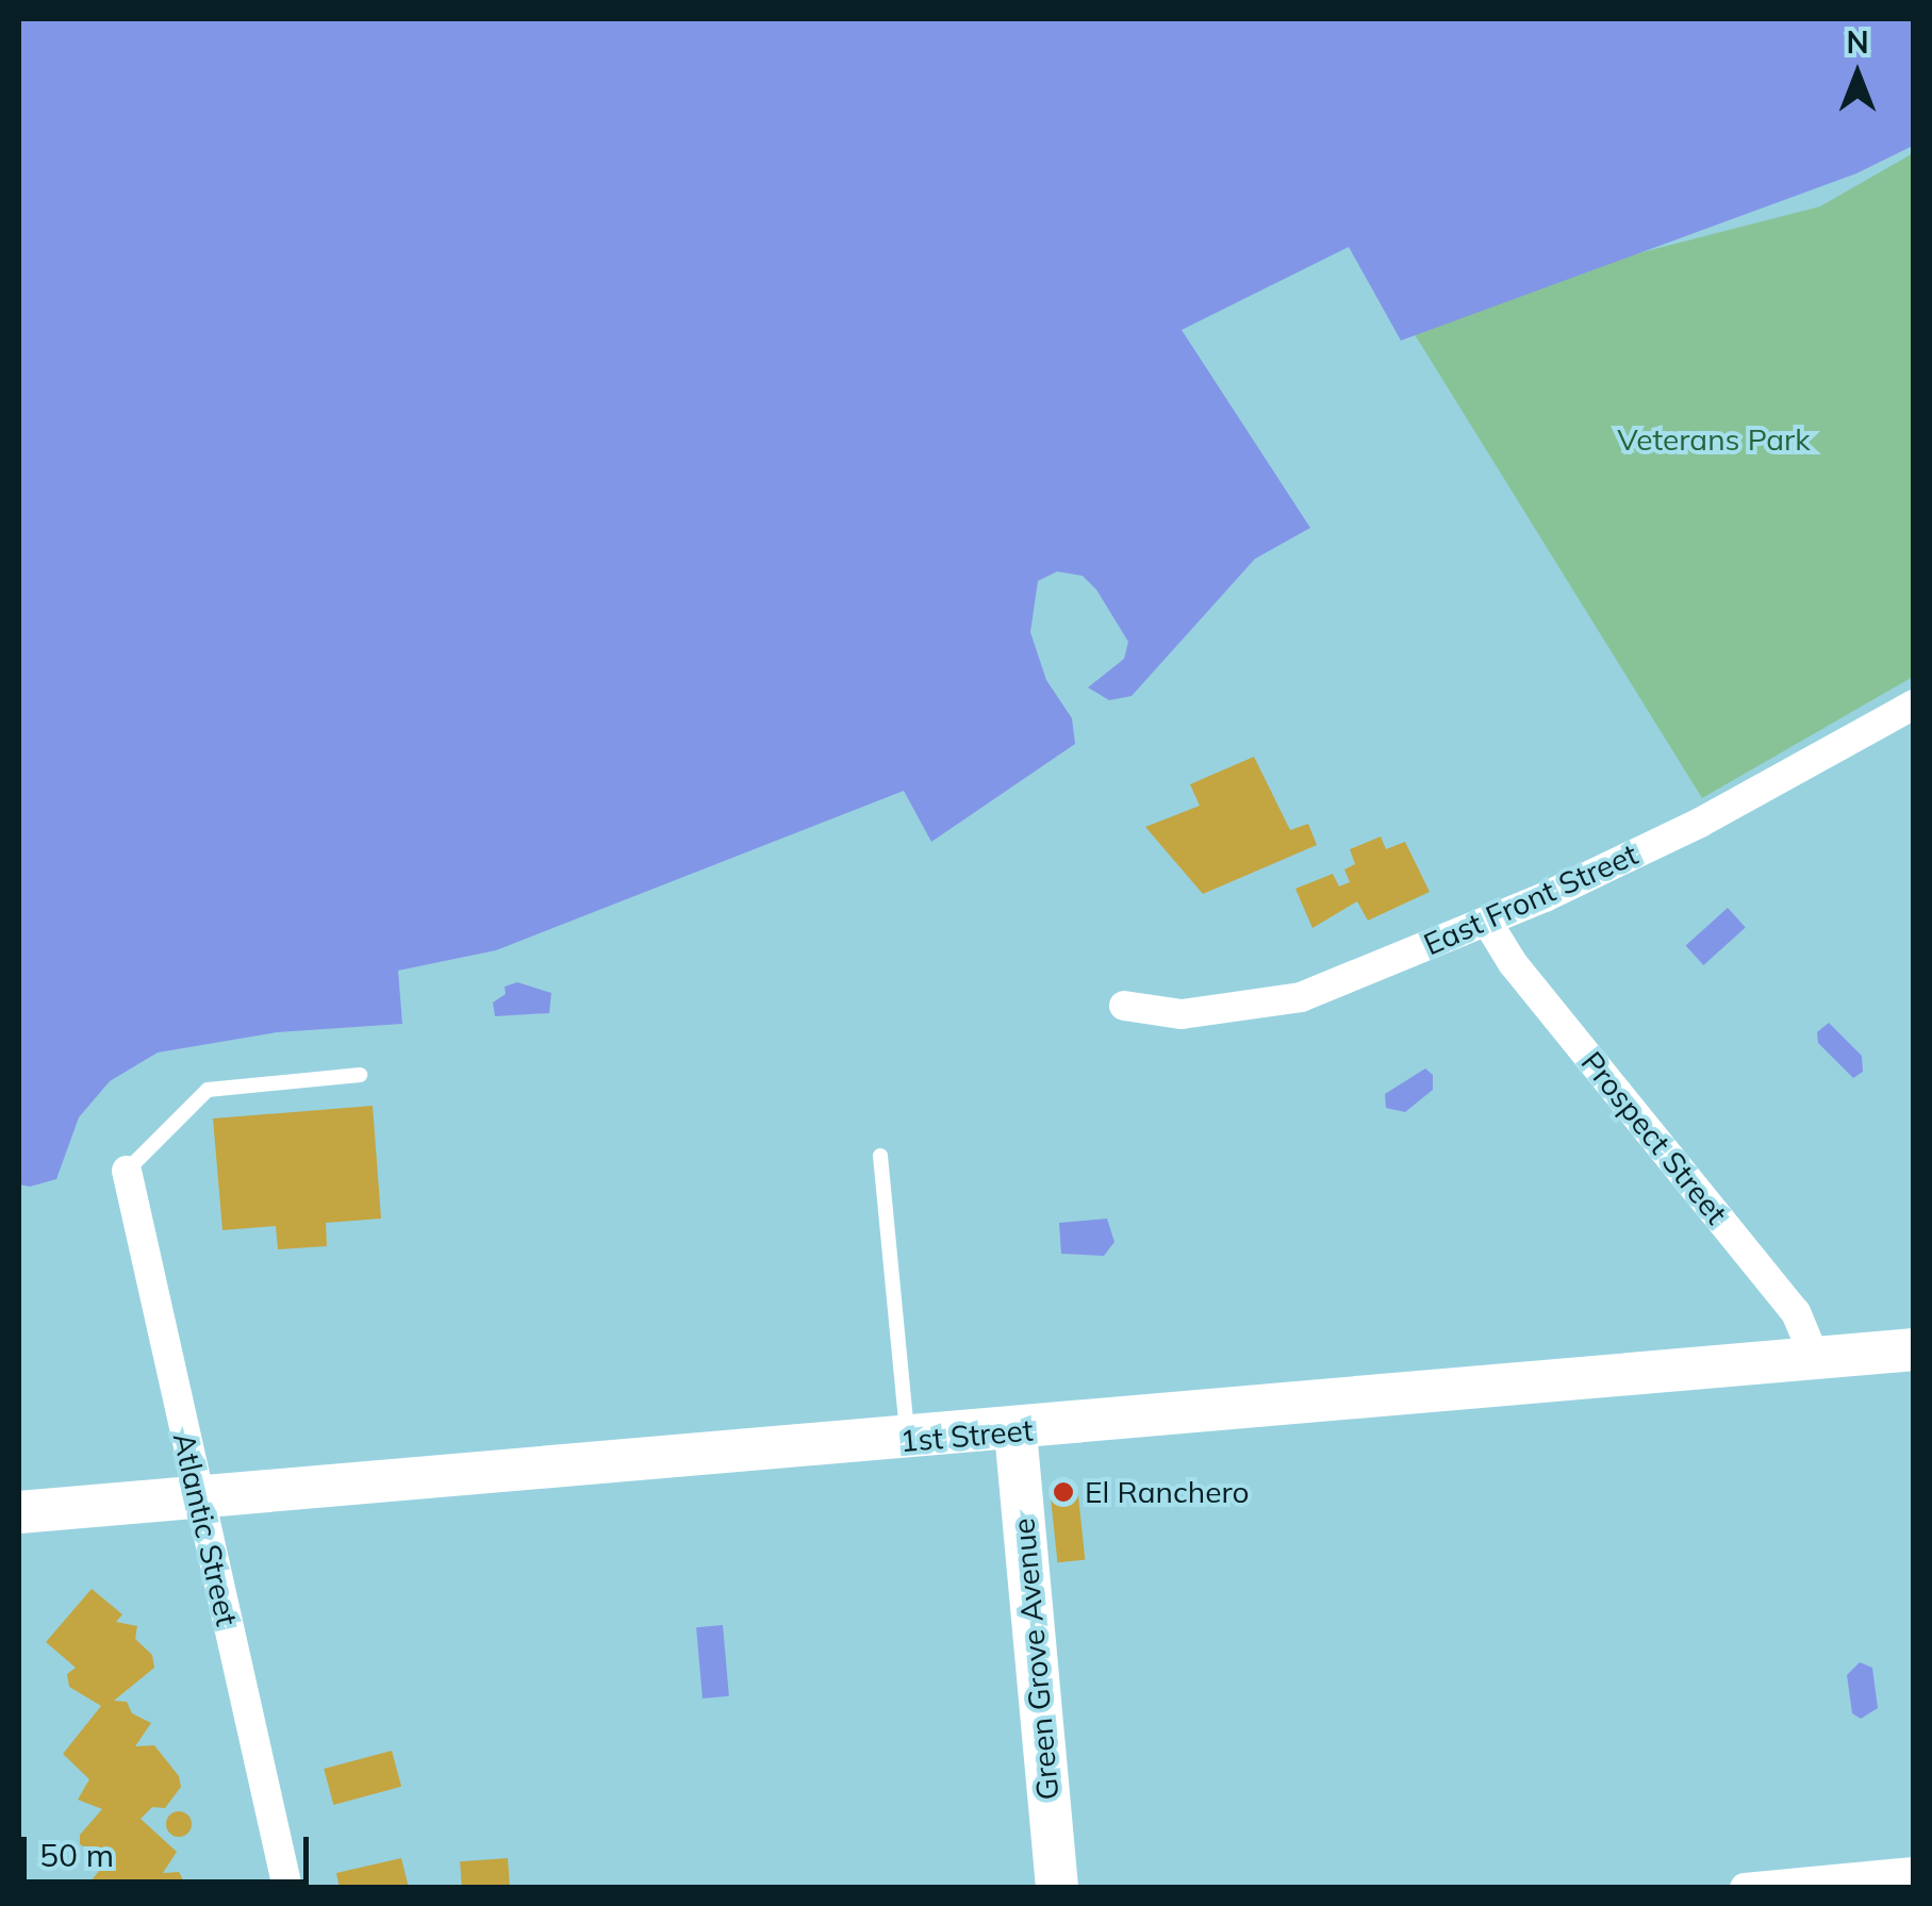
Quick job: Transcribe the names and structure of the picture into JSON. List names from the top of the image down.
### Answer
{
  "streets": {
    "main road": ["1st Street", "Green Grove Avenue"],
    "street": ["East Front Street", "Prospect Street", "Atlantic Street"]
  },
  "crossings": [
    ["East Front Street", "Prospect Street"],
    ["Prospect Street", "1st Street"],
    ["1st Street", "Atlantic Street"],
    ["1st Street", "Green Grove Avenue"]
  ],
  "parks": ["Veterans Park"],
  "places": ["El Ranchero"],
  "scale_bar": "50 m",
  "north": "top"
}
